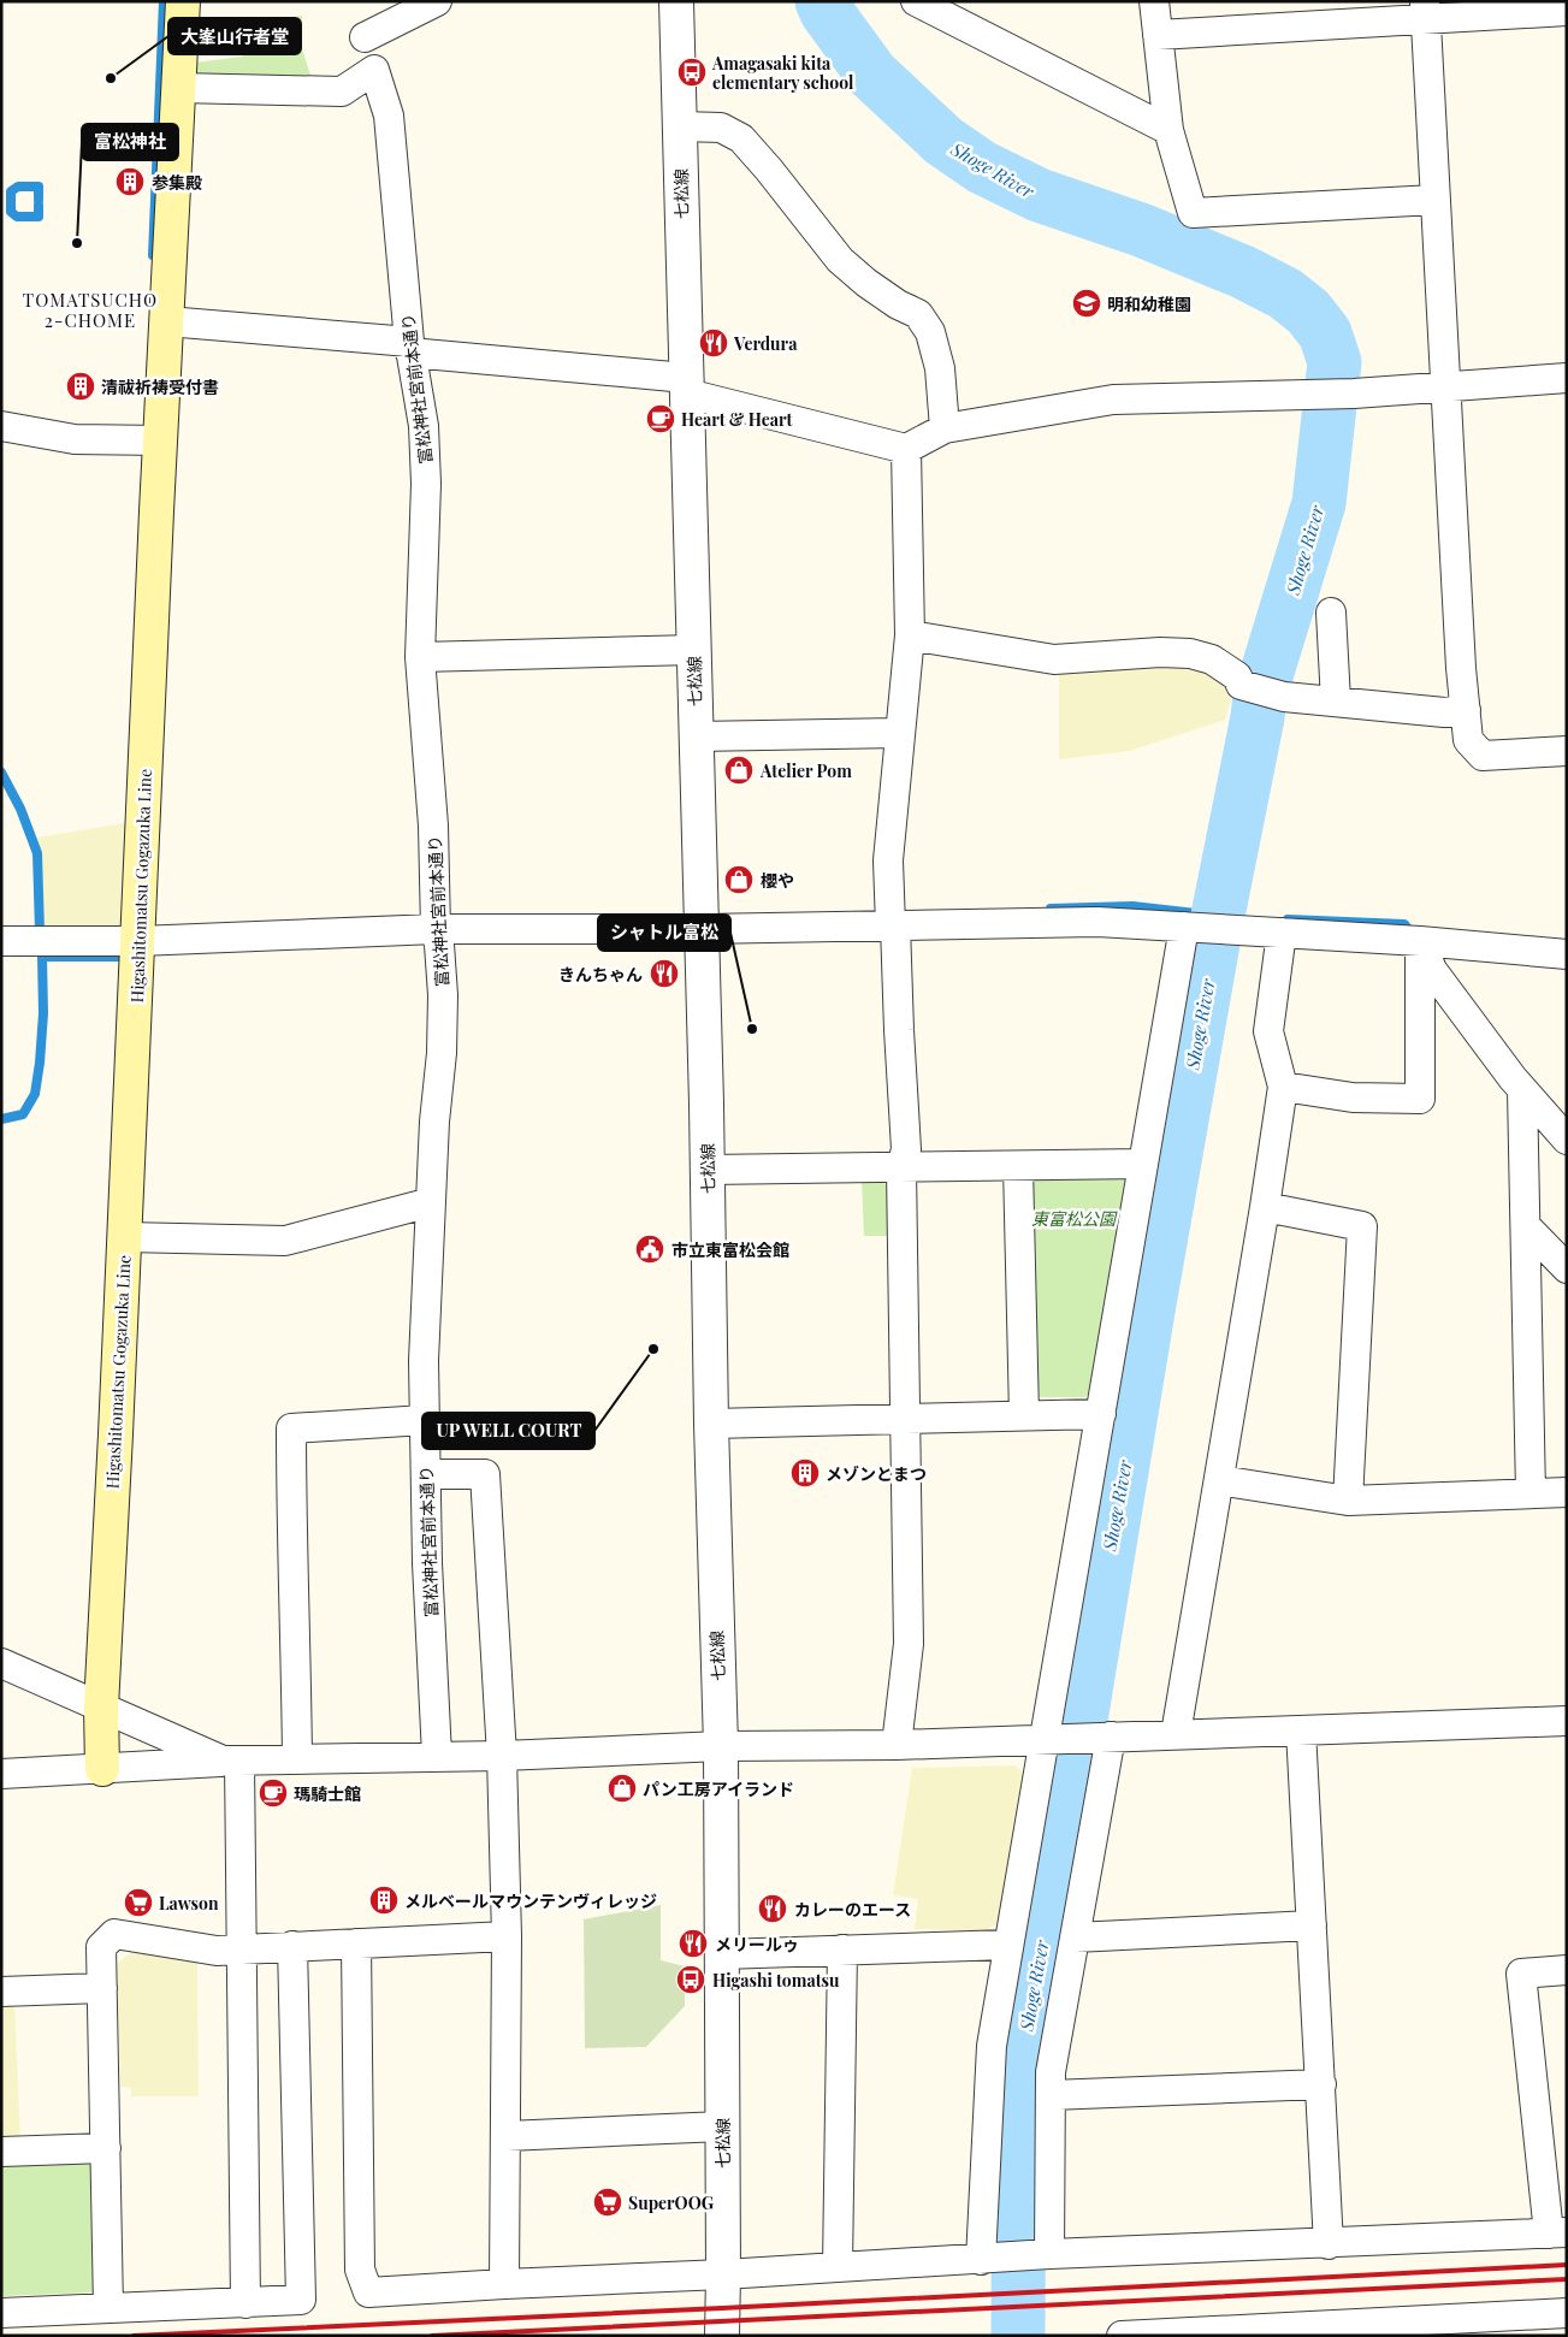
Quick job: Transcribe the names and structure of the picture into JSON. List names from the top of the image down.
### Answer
{
  "streets": {
    "main road": ["Higashitomatsu Gogazuka Line"],
    "street": ["七松線", "富松神社宮前本通り"]
  },
  "crossings": [
    ["富松神社宮前本通り", "Higashitomatsu Gogazuka Line"]
  ],
  "districts": ["TOMATSUCHO 2-CHOME"],
  "water": ["Shoge River"],
  "parks": ["東富松公園"],
  "places": {
    "bus stop": ["Amagasaki kita elementary school", "Higashi tomatsu"],
    "other": [
      "大峯山行者堂",
      "富松神社",
      "シャトル富松",
      "UP WELL COURT"
    ],
    "building": [
      "参集殿",
      "清祓祈祷受付書",
      "メゾンとまつ",
      "メルベールマウンテンヴィレッジ"
    ],
    "school or university": ["明和幼稚園"],
    "restaurant": [
      "Verdura",
      "きんちゃん",
      "カレーのエース",
      "メリールゥ"
    ],
    "cafe": ["Heart & Heart", "瑪騎士館"],
    "shop": ["Atelier Pom", "櫻や", "パン工房アイランド"],
    "public building": ["市立東富松会館"],
    "supermarket": ["Lawson", "SuperOOG"]
  }
}
